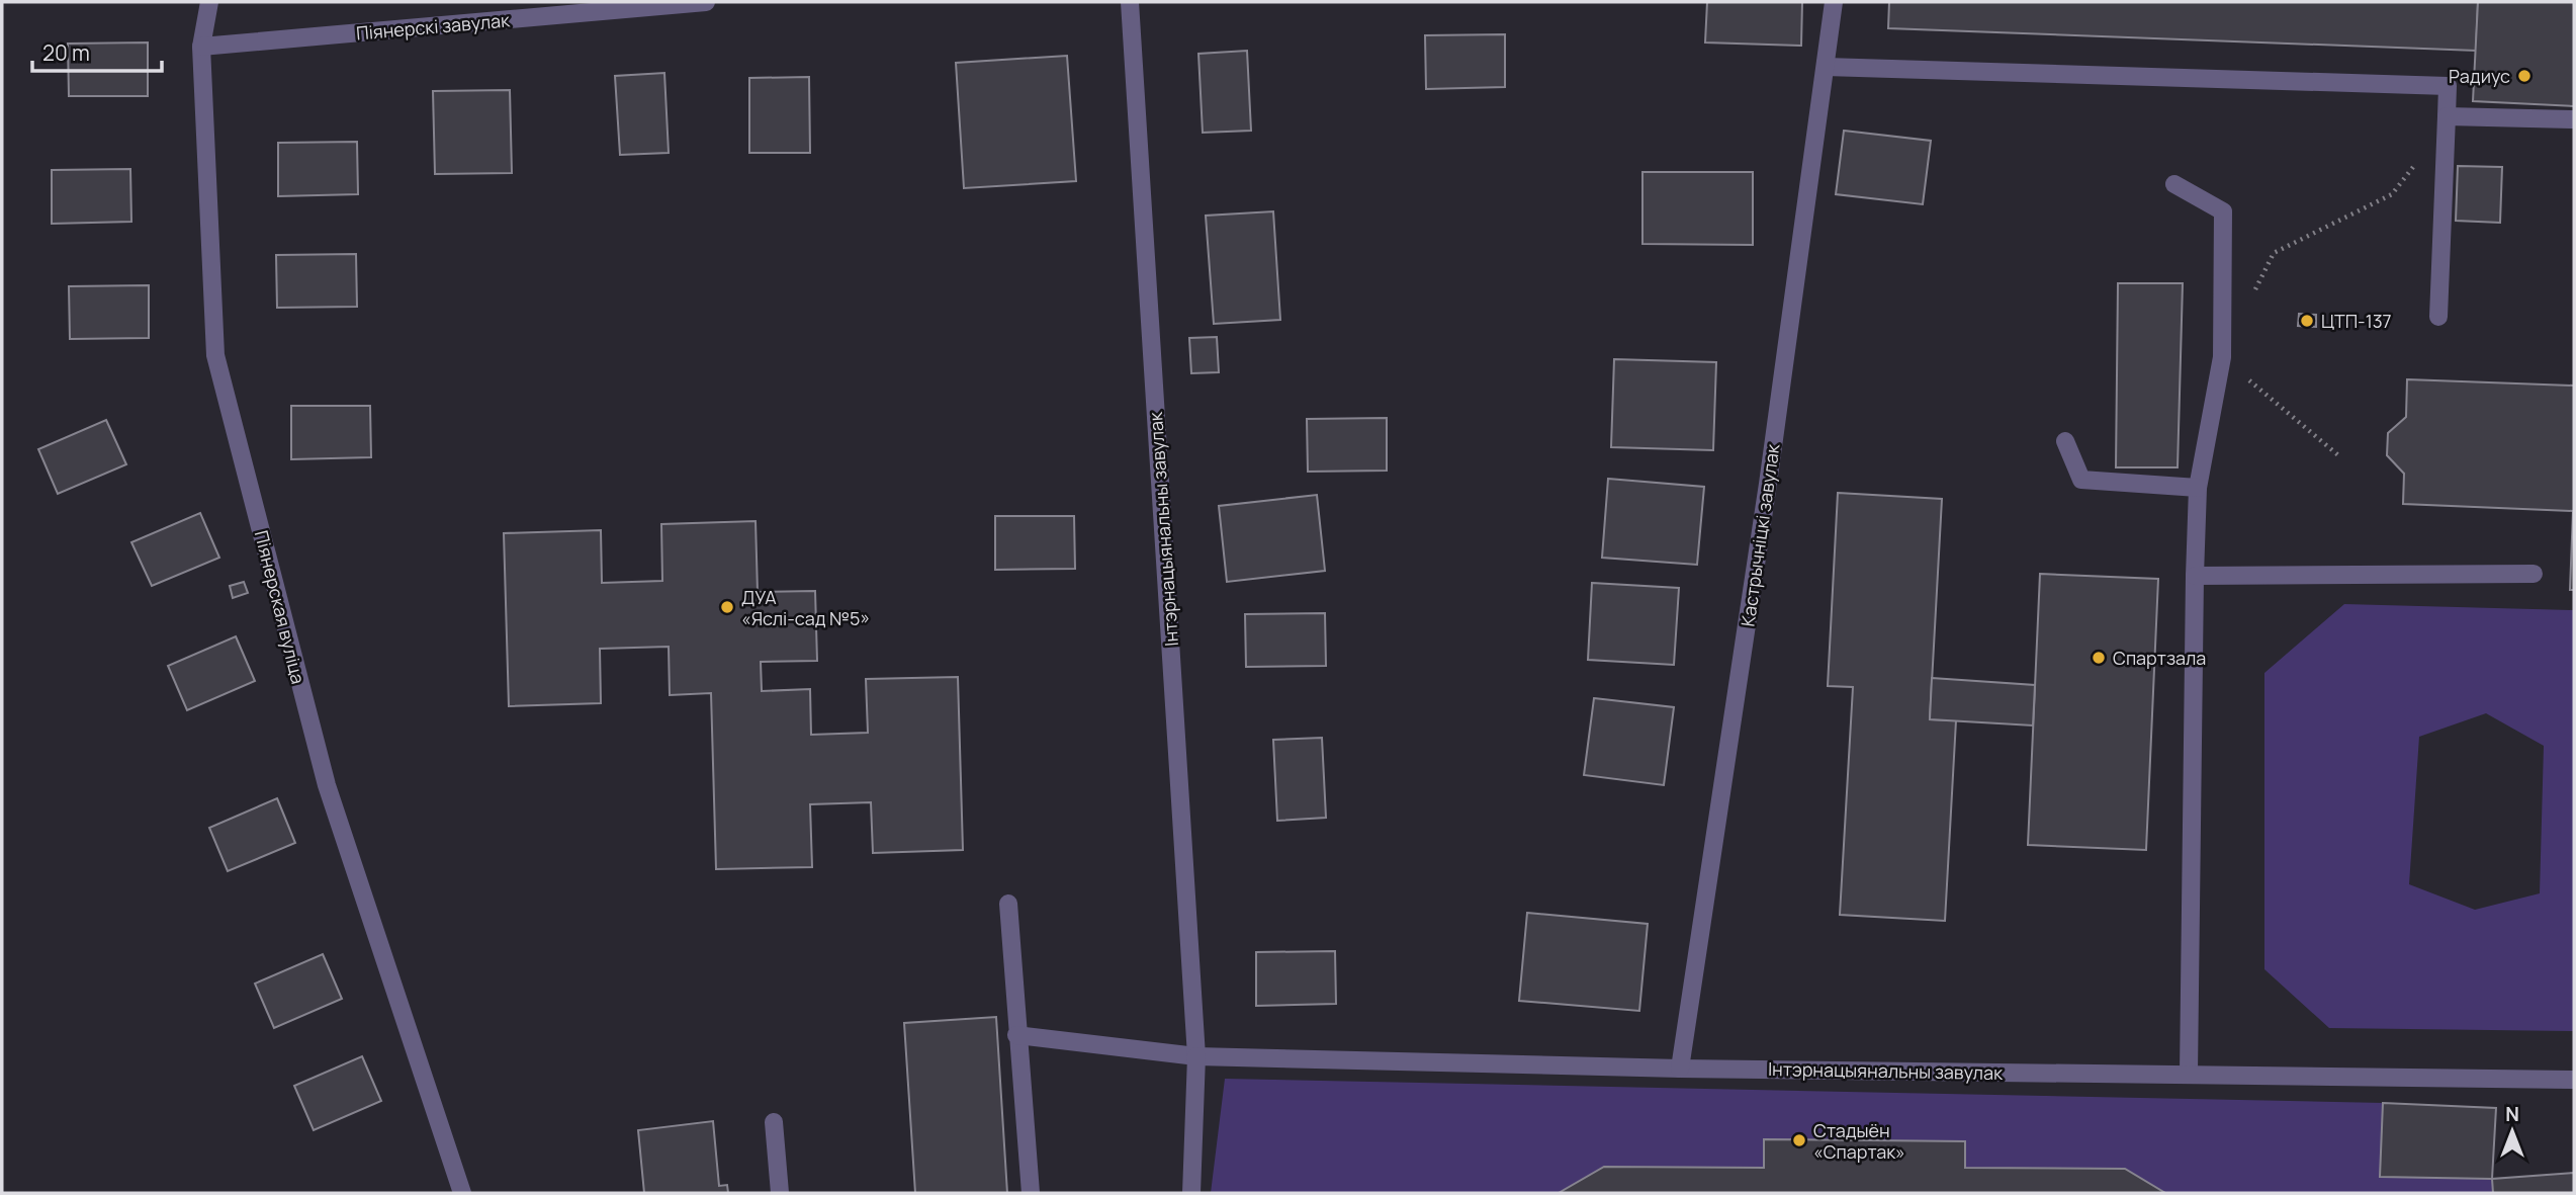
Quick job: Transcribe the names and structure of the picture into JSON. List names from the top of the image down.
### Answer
{
  "streets": {
    "street": [
      "Піянерскі завулак",
      "Інтэрнацыянальны завулак",
      "Кастрычніцкі завулак",
      "Піянерская вуліца"
    ]
  },
  "crossings": [
    ["Піянерскі завулак", "Піянерская вуліца"],
    ["Інтэрнацыянальны завулак", "Кастрычніцкі завулак"]
  ],
  "places": [
    "Радиус",
    "ЦТП-137",
    "ДУА «Яслі-сад №5»",
    "Спартзала",
    "Стадыён «Спартак»"
  ],
  "scale_bar": "20 m",
  "north": "top"
}
